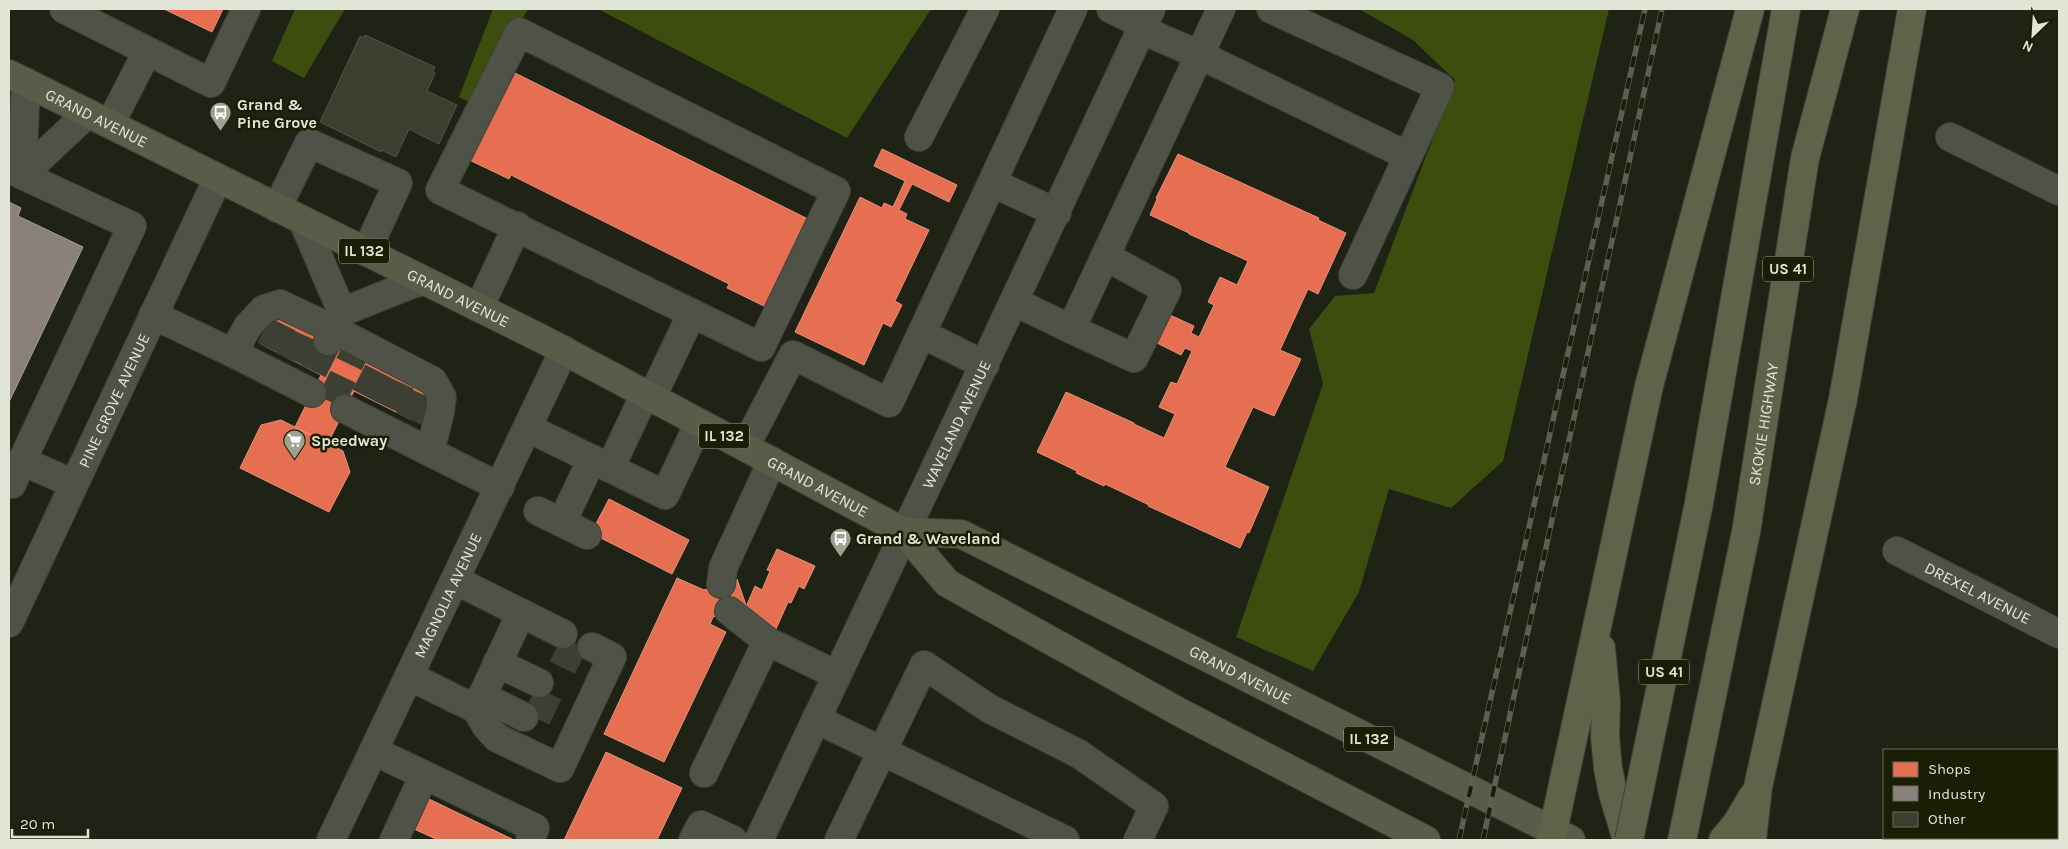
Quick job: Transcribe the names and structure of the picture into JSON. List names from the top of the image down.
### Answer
{
  "streets": {
    "highway": ["US 41", "SKOKIE HIGHWAY"],
    "main road": ["GRAND AVENUE", "IL 132"],
    "street": [
      "PINE GROVE AVENUE",
      "WAVELAND AVENUE",
      "DREXEL AVENUE",
      "MAGNOLIA AVENUE"
    ]
  },
  "crossings": [
    ["GRAND AVENUE", "PINE GROVE AVENUE"],
    ["GRAND AVENUE", "WAVELAND AVENUE"],
    ["GRAND AVENUE", "MAGNOLIA AVENUE"]
  ],
  "places": {
    "bus stop": ["Grand & Pine Grove", "Grand & Waveland"],
    "supermarket": ["Speedway"]
  },
  "legend": ["Shops", "Industry", "Other"],
  "scale_bar": "20 m",
  "north": "bottom left"
}
